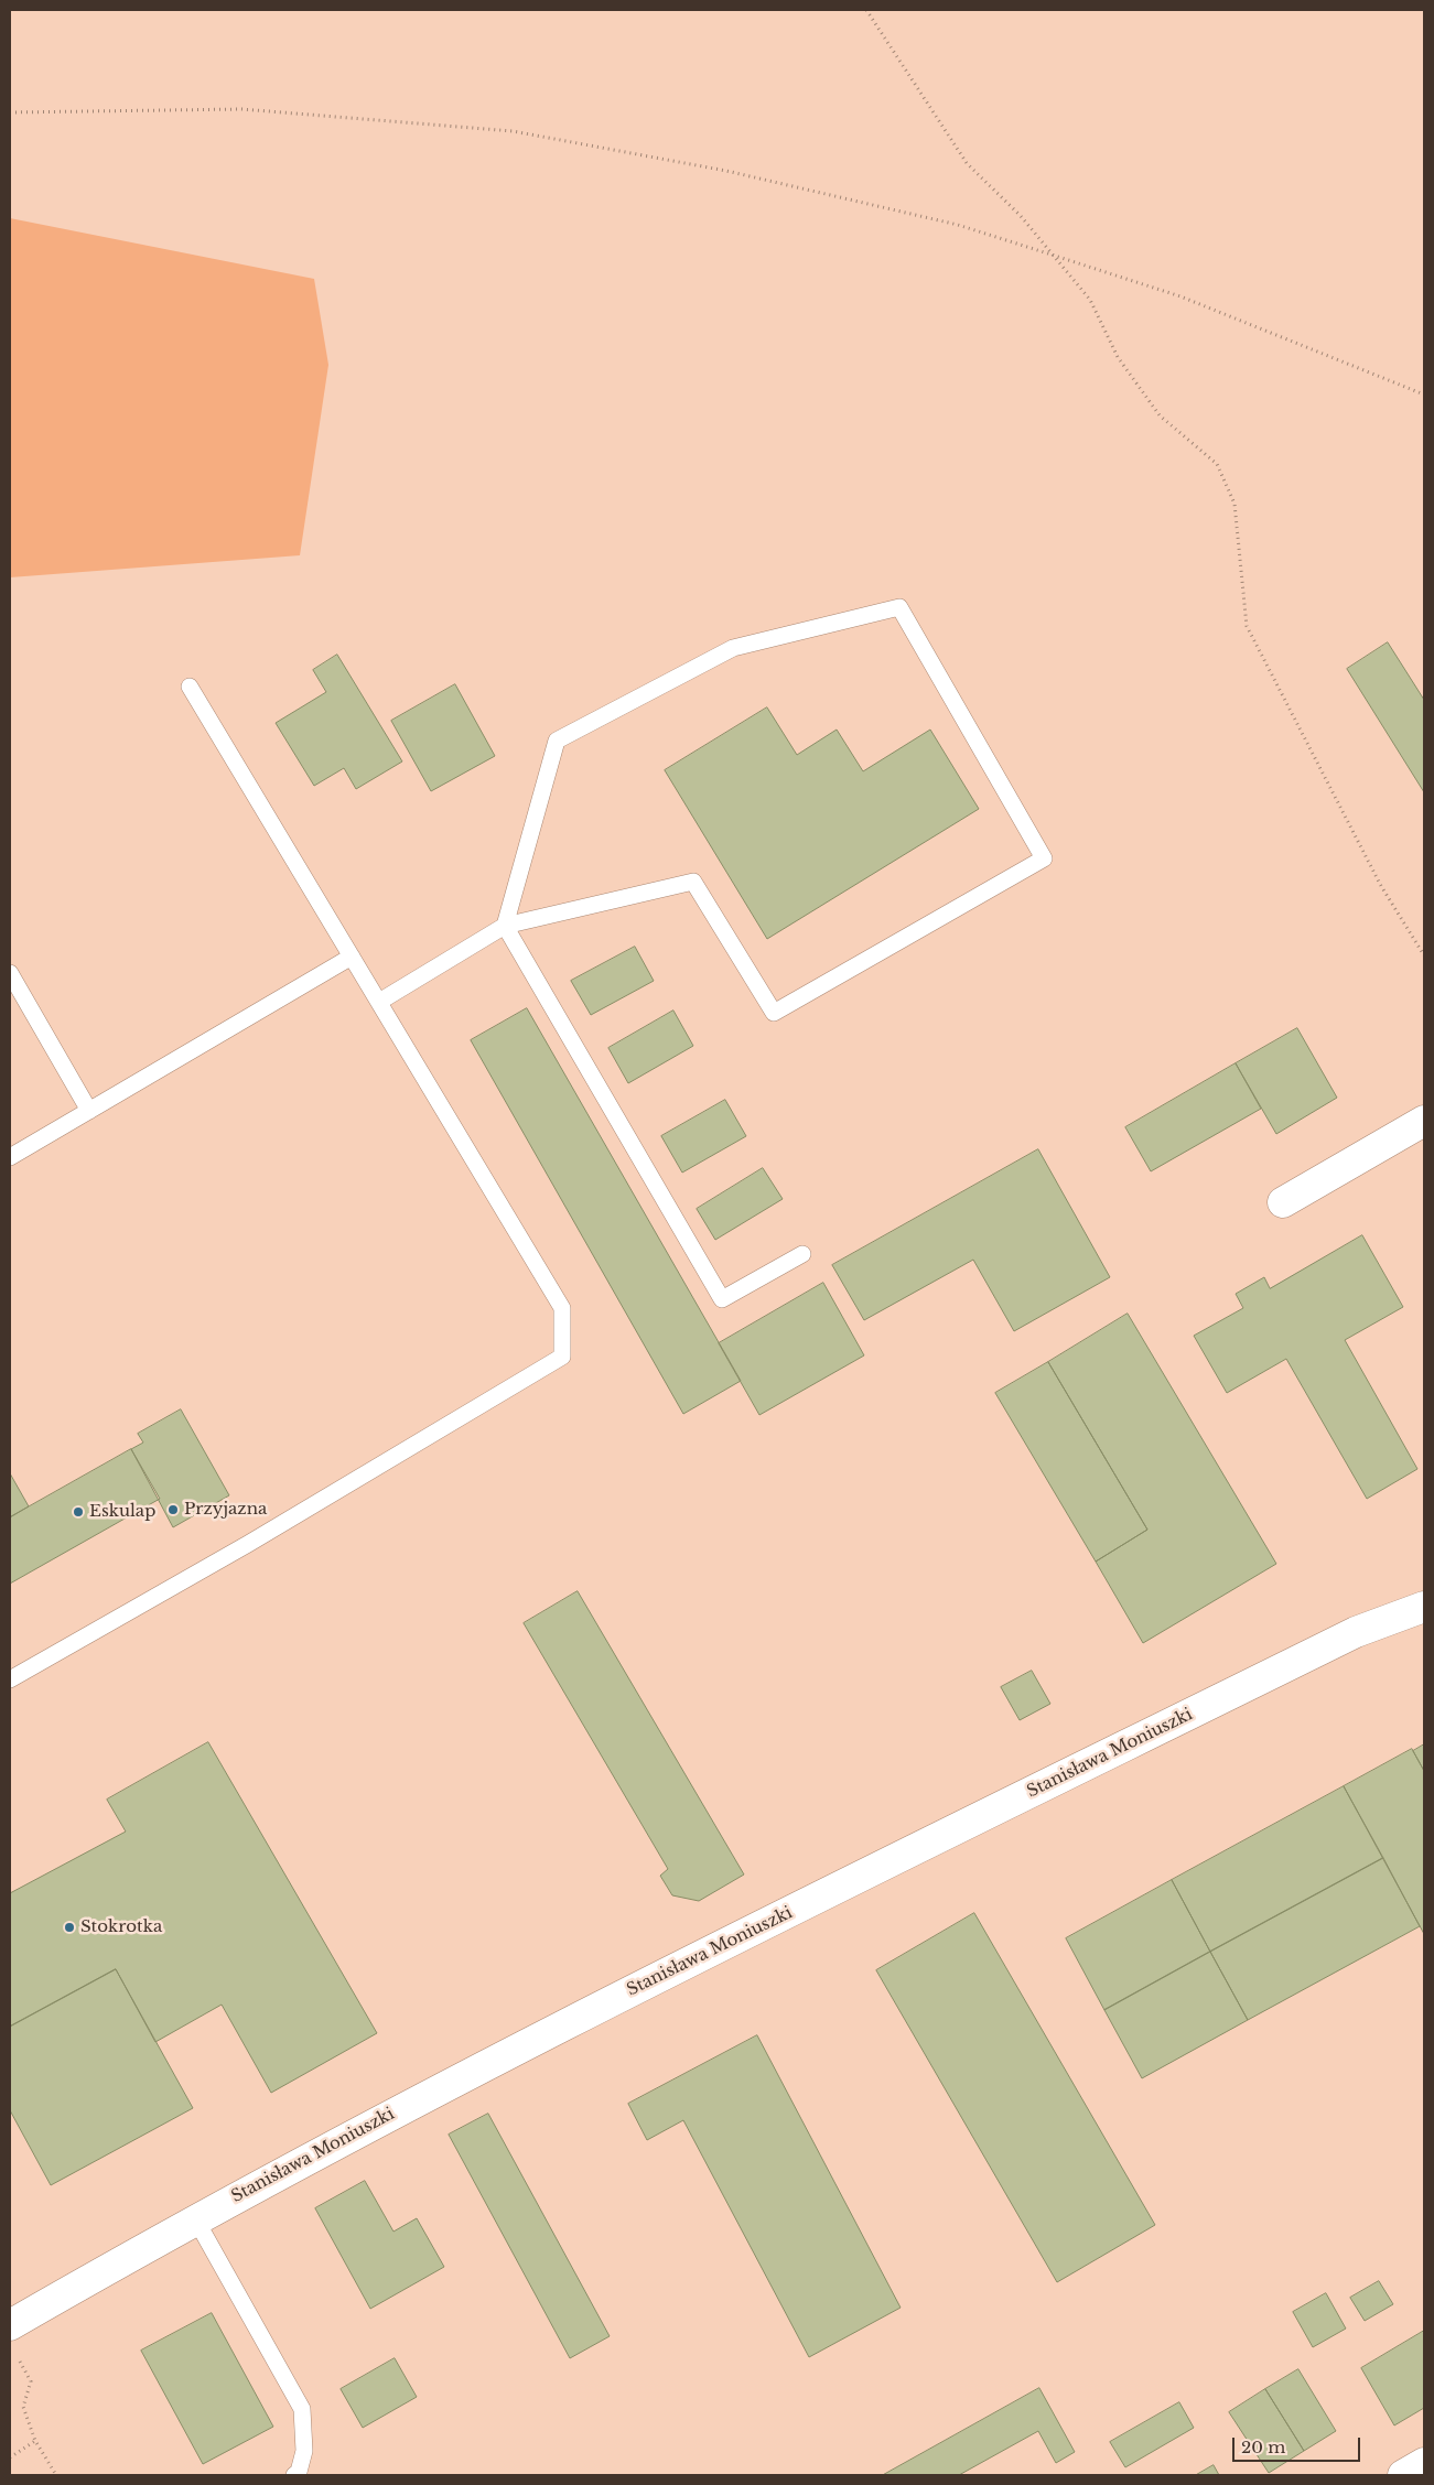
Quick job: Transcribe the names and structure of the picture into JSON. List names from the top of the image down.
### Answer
{
  "streets": {
    "street": ["Stanisława Moniuszki"]
  },
  "places": ["Przyjazna", "Eskulap", "Stokrotka"],
  "scale_bar": "20 m"
}
